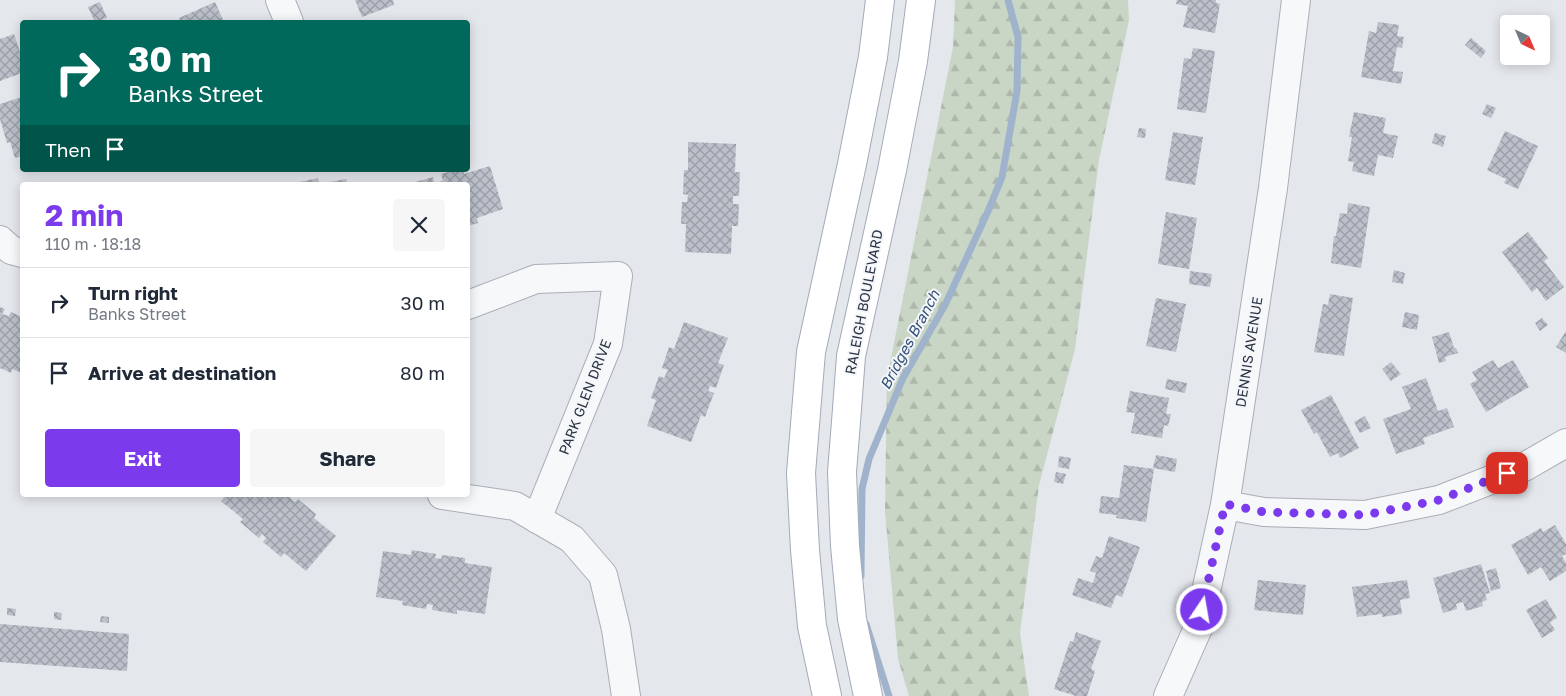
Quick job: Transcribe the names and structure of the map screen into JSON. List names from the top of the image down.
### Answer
{
  "streets": {
    "main road": ["RALEIGH BOULEVARD"],
    "street": ["DENNIS AVENUE", "PARK GLEN DRIVE"]
  },
  "water": ["Bridges Branch"],
  "north": "bottom right",
  "page": {
    "turn": ["30 m", "Banks Street"],
    "then": "Then",
    "heading": ["2 min", "110 m · 18:18"],
    "list": [
      {
        "name": "Turn right",
        "note": "Banks Street",
        "value": "30 m"
      },
      {
        "name": "Arrive at destination",
        "value": "80 m"
      }
    ],
    "buttons": ["Exit", "Share"]
  }
}
